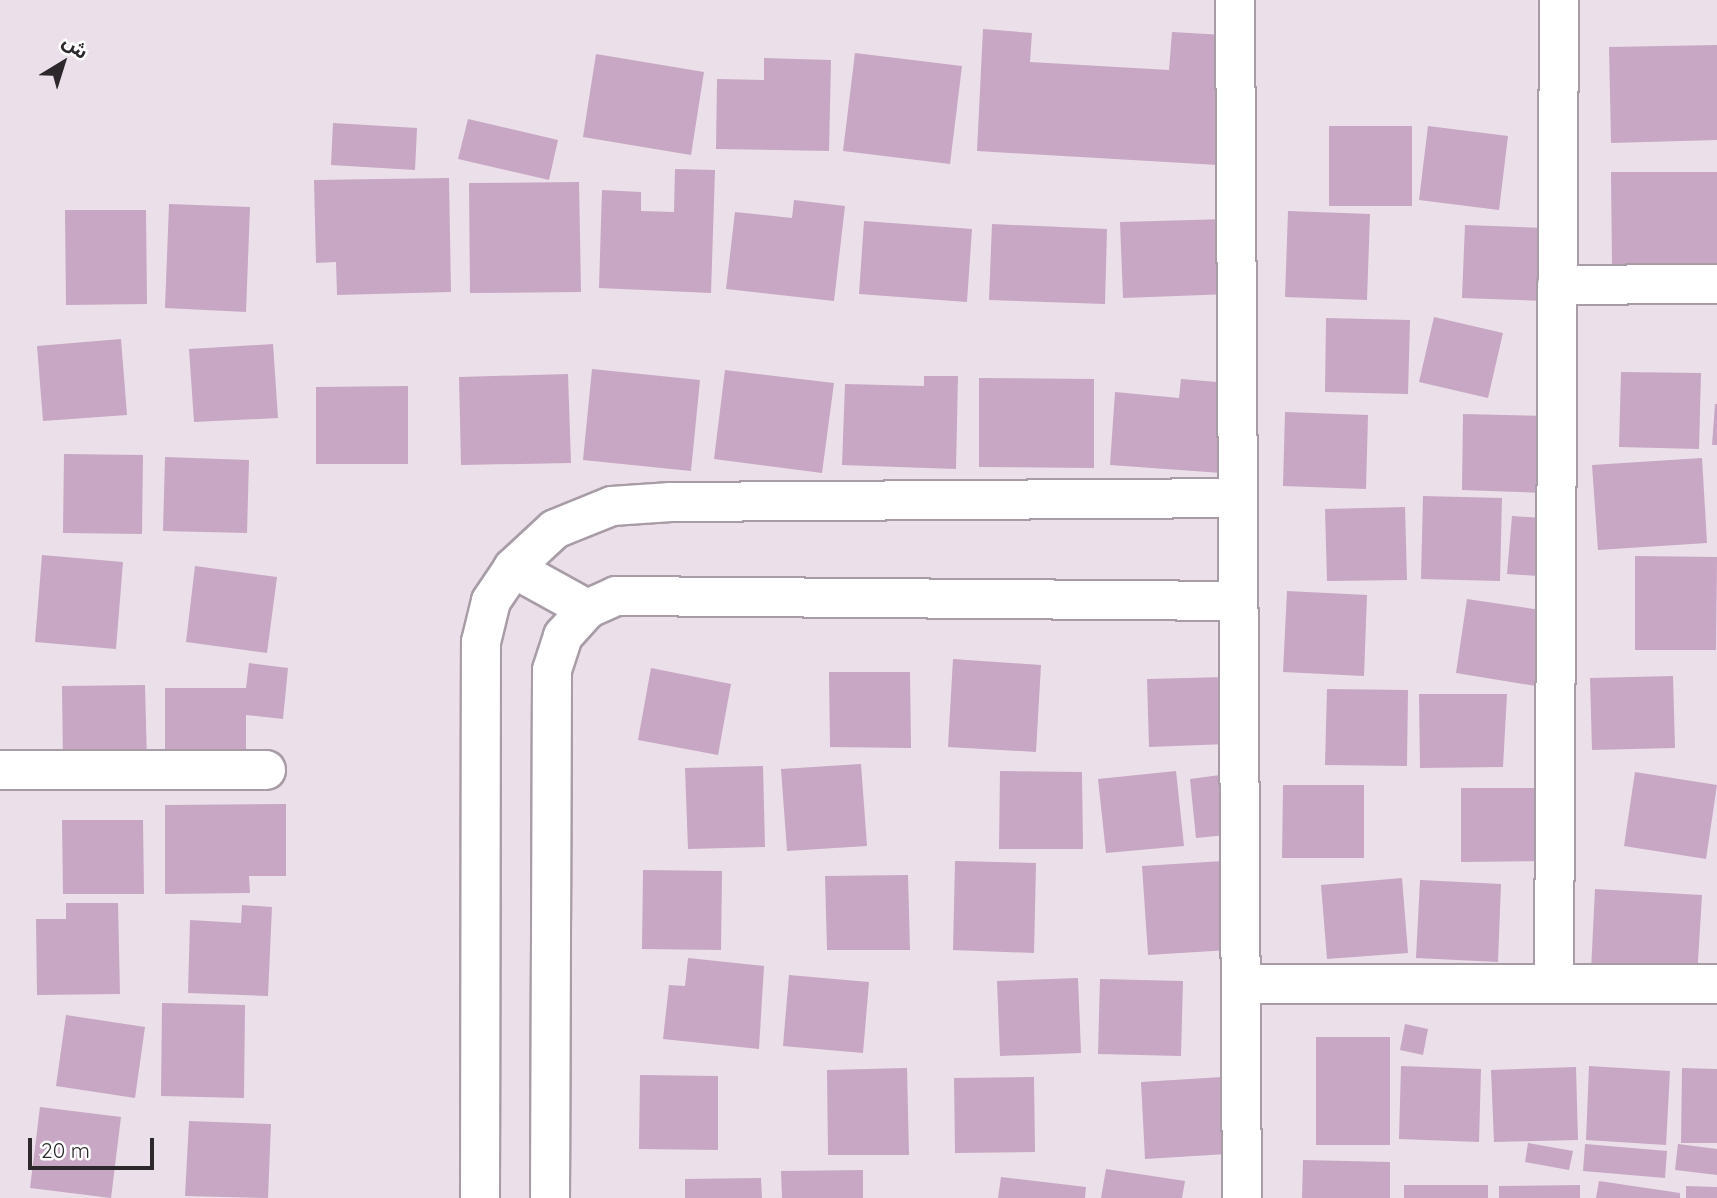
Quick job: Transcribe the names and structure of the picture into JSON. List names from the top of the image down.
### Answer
{
  "scale_bar": "20 m",
  "north": "top right"
}
